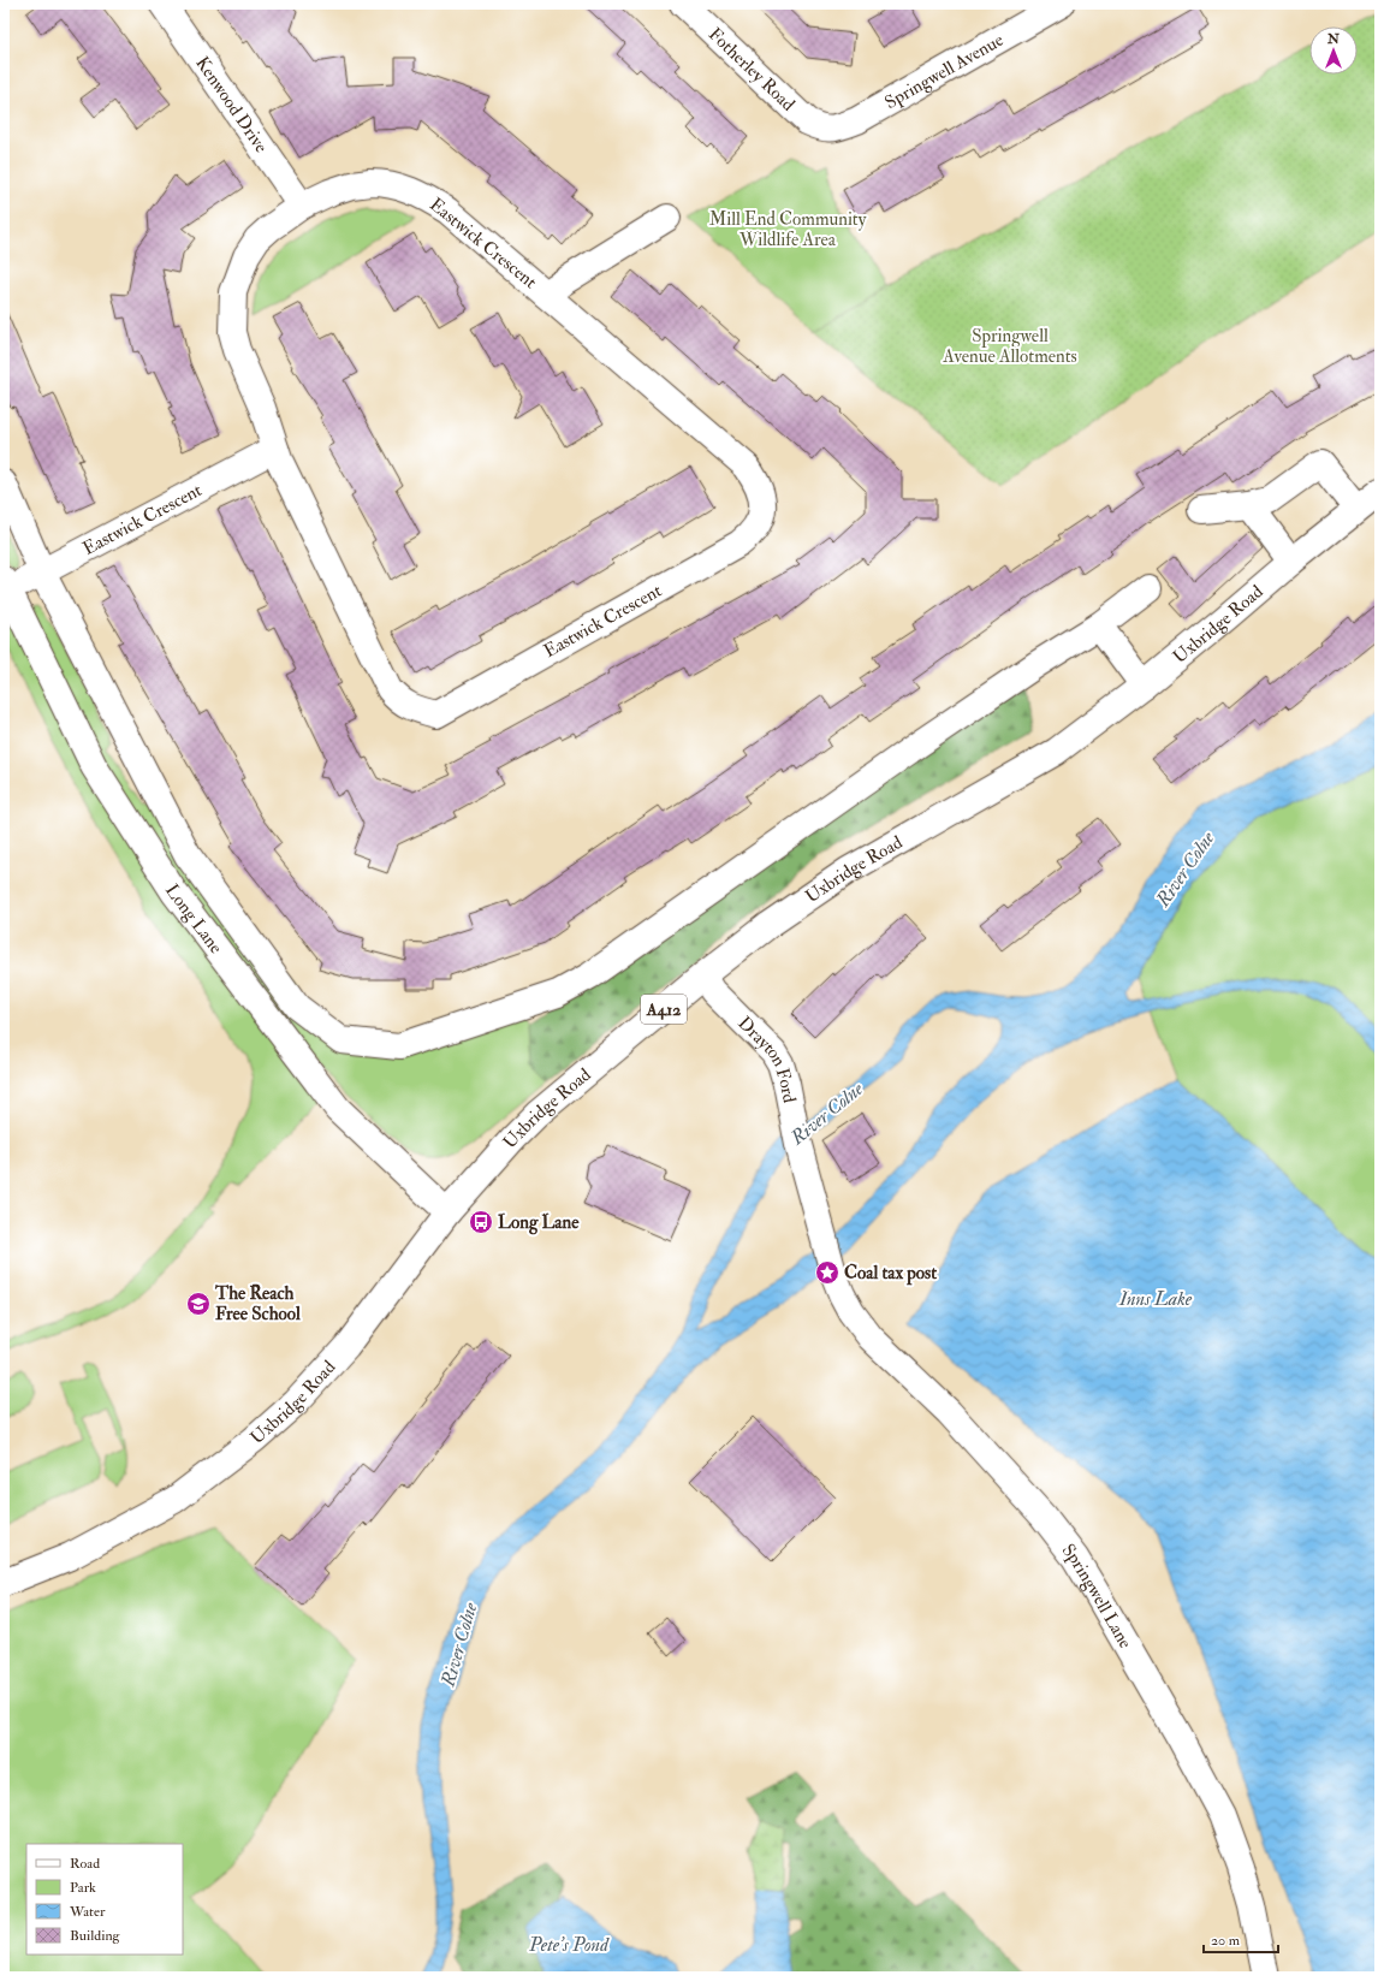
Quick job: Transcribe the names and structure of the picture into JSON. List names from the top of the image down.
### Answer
{
  "streets": {
    "street": [
      "Fotherley Road",
      "Springwell Avenue",
      "Kenwood Drive",
      "Eastwick Crescent",
      "Uxbridge Road",
      "Long Lane",
      "A412",
      "Drayton Ford",
      "Springwell Lane"
    ]
  },
  "crossings": [
    ["Fotherley Road", "Springwell Avenue"],
    ["Kenwood Drive", "Eastwick Crescent"],
    ["Eastwick Crescent", "Long Lane"],
    ["Uxbridge Road", "Long Lane"],
    ["Uxbridge Road", "Drayton Ford"],
    ["Drayton Ford", "Springwell Lane"]
  ],
  "water": ["River Colne", "Inns Lake", "Pete's Pond"],
  "parks": ["Mill End Community Wildlife Area", "Springwell Avenue Allotments"],
  "places": {
    "bus stop": ["Long Lane"],
    "place": ["Coal tax post"],
    "school or university": ["The Reach Free School"]
  },
  "legend": [
    "Road",
    "Park",
    "Water",
    "Building"
  ],
  "scale_bar": "20 m",
  "north": "top"
}
